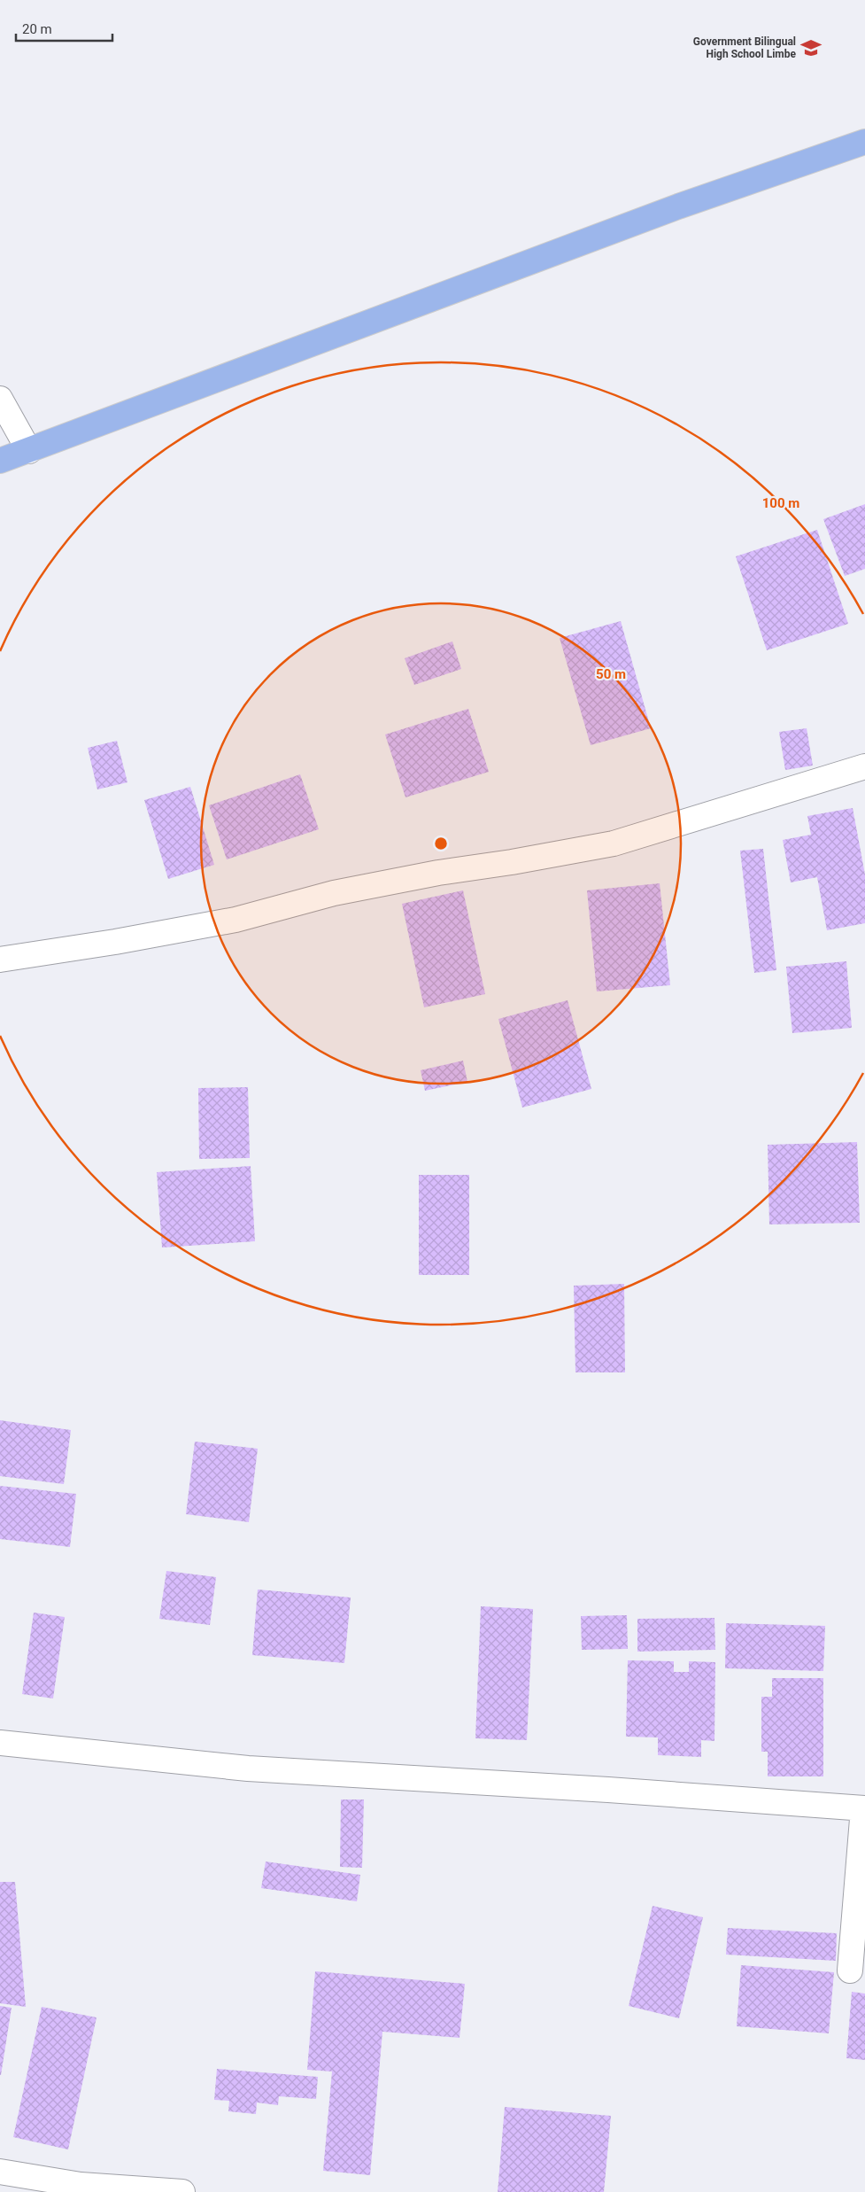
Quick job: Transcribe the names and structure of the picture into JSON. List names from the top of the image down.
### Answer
{
  "places": {
    "school or university": ["Government Bilingual High School Limbe"]
  },
  "scale_bar": "20 m",
  "rings": ["100 m", "50 m"]
}
